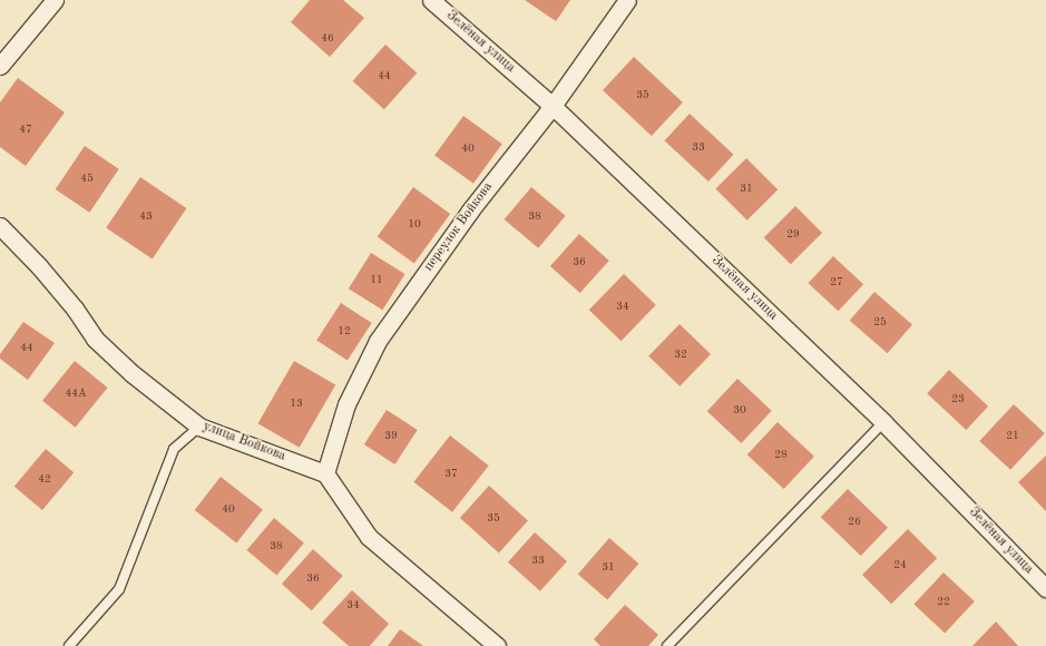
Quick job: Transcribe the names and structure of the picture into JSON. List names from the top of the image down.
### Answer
{
  "streets": {
    "street": ["Зелёная улица", "переулок Войкова", "улица Войкова"]
  },
  "crossings": [
    ["Зелёная улица", "переулок Войкова"],
    ["переулок Войкова", "улица Войкова"]
  ],
  "house_numbers": [
    "46",
    "44",
    "35",
    "47",
    "33",
    "40",
    "45",
    "31",
    "43",
    "38",
    "10",
    "29",
    "36",
    "11",
    "27",
    "34",
    "25",
    "12",
    "44",
    "32",
    "44А",
    "23",
    "13",
    "30",
    "39",
    "21",
    "28",
    "37",
    "42",
    "40",
    "35",
    "26",
    "38",
    "33",
    "24",
    "31",
    "36",
    "22",
    "34"
  ]
}
